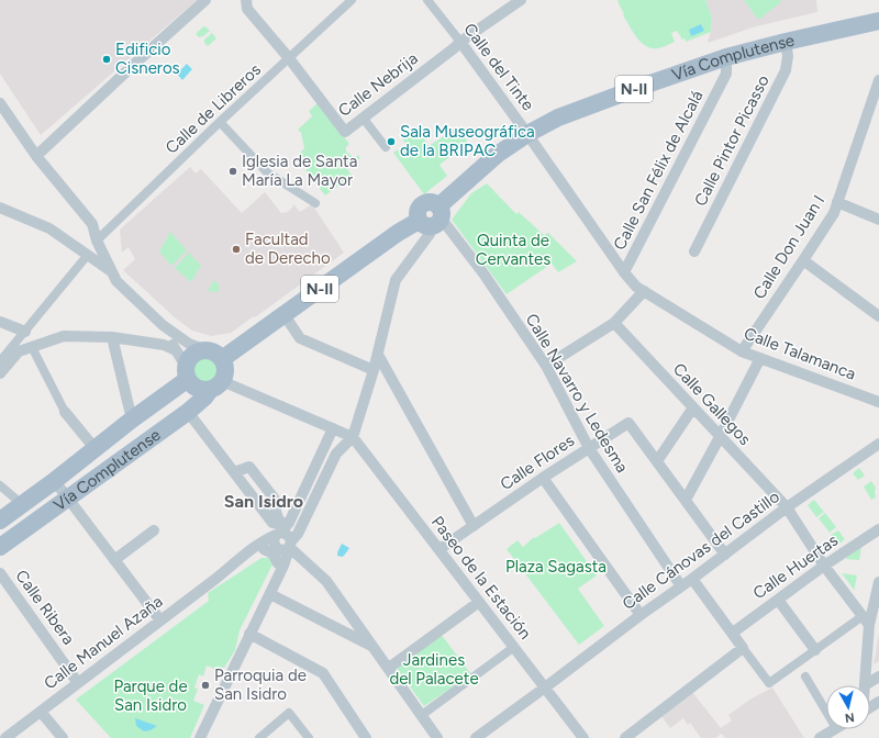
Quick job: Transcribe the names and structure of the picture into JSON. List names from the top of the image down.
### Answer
{
  "streets": {
    "main road": ["Vía Complutense", "N-II"],
    "street": [
      "Calle del Tinte",
      "Calle Nebrija",
      "Calle de Libreros",
      "Calle Pintor Picasso",
      "Calle San Félix de Alcalá",
      "Calle Don Juan I",
      "Calle Talamanca",
      "Calle Navarro y Ledesma",
      "Calle Gallegos",
      "Calle Flores",
      "Calle Cánovas del Castillo",
      "Calle Huertas",
      "Paseo de la Estación",
      "Calle Ribera",
      "Calle Manuel Azaña"
    ]
  },
  "crossings": [
    ["Vía Complutense", "Calle del Tinte"],
    ["Vía Complutense", "Calle Pintor Picasso"],
    ["Vía Complutense", "Calle San Félix de Alcalá"],
    ["Vía Complutense", "Calle Navarro y Ledesma"],
    ["Calle del Tinte", "Calle Nebrija"],
    ["Calle del Tinte", "Calle San Félix de Alcalá"],
    ["Calle del Tinte", "Calle Talamanca"],
    ["Calle Nebrija", "Calle de Libreros"],
    ["Calle San Félix de Alcalá", "Calle Talamanca"],
    ["Calle Don Juan I", "Calle Talamanca"],
    ["Calle Navarro y Ledesma", "Calle Flores"],
    ["Calle Navarro y Ledesma", "Calle Cánovas del Castillo"],
    ["Calle Gallegos", "Calle Cánovas del Castillo"],
    ["Calle Gallegos", "Calle Huertas"],
    ["Calle Flores", "Calle Cánovas del Castillo"],
    ["Calle Flores", "Paseo de la Estación"],
    ["Calle Cánovas del Castillo", "Paseo de la Estación"],
    ["Calle Ribera", "Calle Manuel Azaña"]
  ],
  "districts": ["San Isidro"],
  "parks": [
    "Quinta de Cervantes",
    "Plaza Sagasta",
    "Jardines del Palacete",
    "Parque de San Isidro"
  ],
  "places": [
    "Edificio Cisneros",
    "Sala Museográfica de la BRIPAC",
    "Iglesia de Santa María La Mayor",
    "Facultad de Derecho",
    "Parroquia de San Isidro"
  ],
  "north": "bottom"
}
